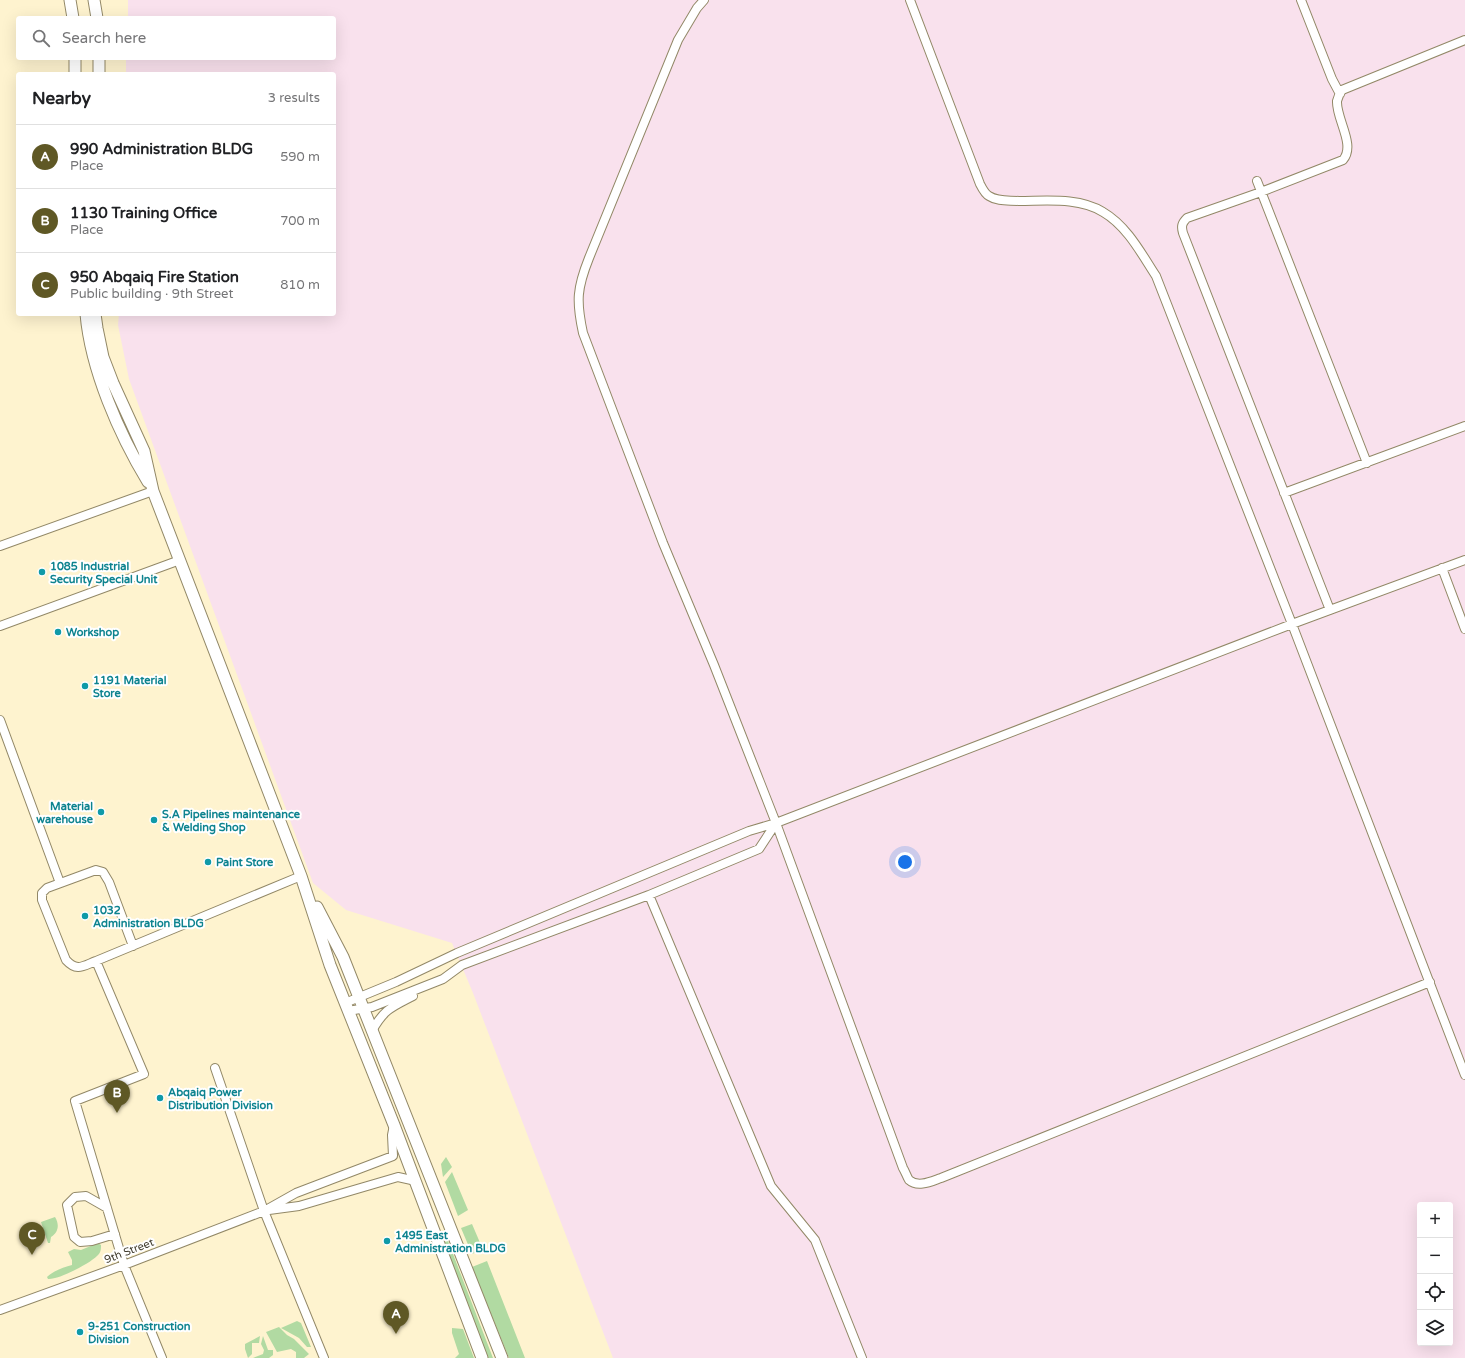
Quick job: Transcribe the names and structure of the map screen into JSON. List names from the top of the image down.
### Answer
{
  "streets": {
    "street": ["9th Street"]
  },
  "places": [
    "1085 Industrial Security Special Unit",
    "Workshop",
    "1191 Material Store",
    "Material warehouse",
    "S.A Pipelines maintenance & Welding Shop",
    "Paint Store",
    "1032 Administration BLDG",
    "Abqaiq Power Distribution Division",
    "1495 East Administration BLDG",
    "9-251 Construction Division"
  ],
  "page": {
    "search": "Search here",
    "heading": ["Nearby", "3 results"],
    "list": [
      {
        "mark": "A",
        "name": "990 Administration BLDG",
        "note": "Place",
        "value": "590 m"
      },
      {
        "mark": "B",
        "name": "1130 Training Office",
        "note": "Place",
        "value": "700 m"
      },
      {
        "mark": "C",
        "name": "950 Abqaiq Fire Station",
        "note": "Public building · 9th Street",
        "value": "810 m"
      }
    ],
    "pins": ["B", "C", "A"],
    "map_buttons": ["+", "−"]
  }
}
